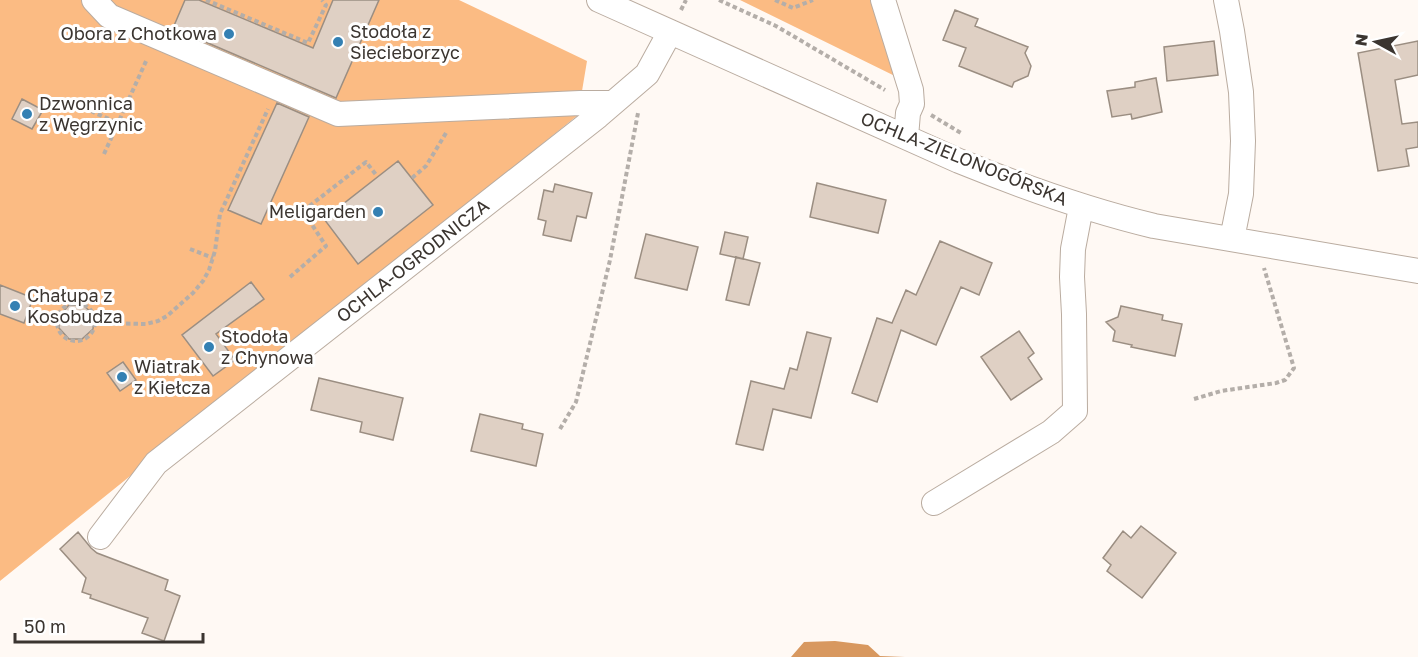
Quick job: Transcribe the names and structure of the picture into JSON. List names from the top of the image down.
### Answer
{
  "streets": {
    "street": ["OCHLA-ZIELONOGÓRSKA", "OCHLA-OGRODNICZA"]
  },
  "crossings": [
    ["OCHLA-ZIELONOGÓRSKA", "OCHLA-OGRODNICZA"]
  ],
  "places": [
    "Obora z Chotkowa",
    "Stodoła z Siecieborzyc",
    "Dzwonnica z Węgrzynic",
    "Meligarden",
    "Chałupa z Kosobudza",
    "Stodoła z Chynowa",
    "Wiatrak z Kiełcza"
  ],
  "scale_bar": "50 m",
  "north": "left"
}
